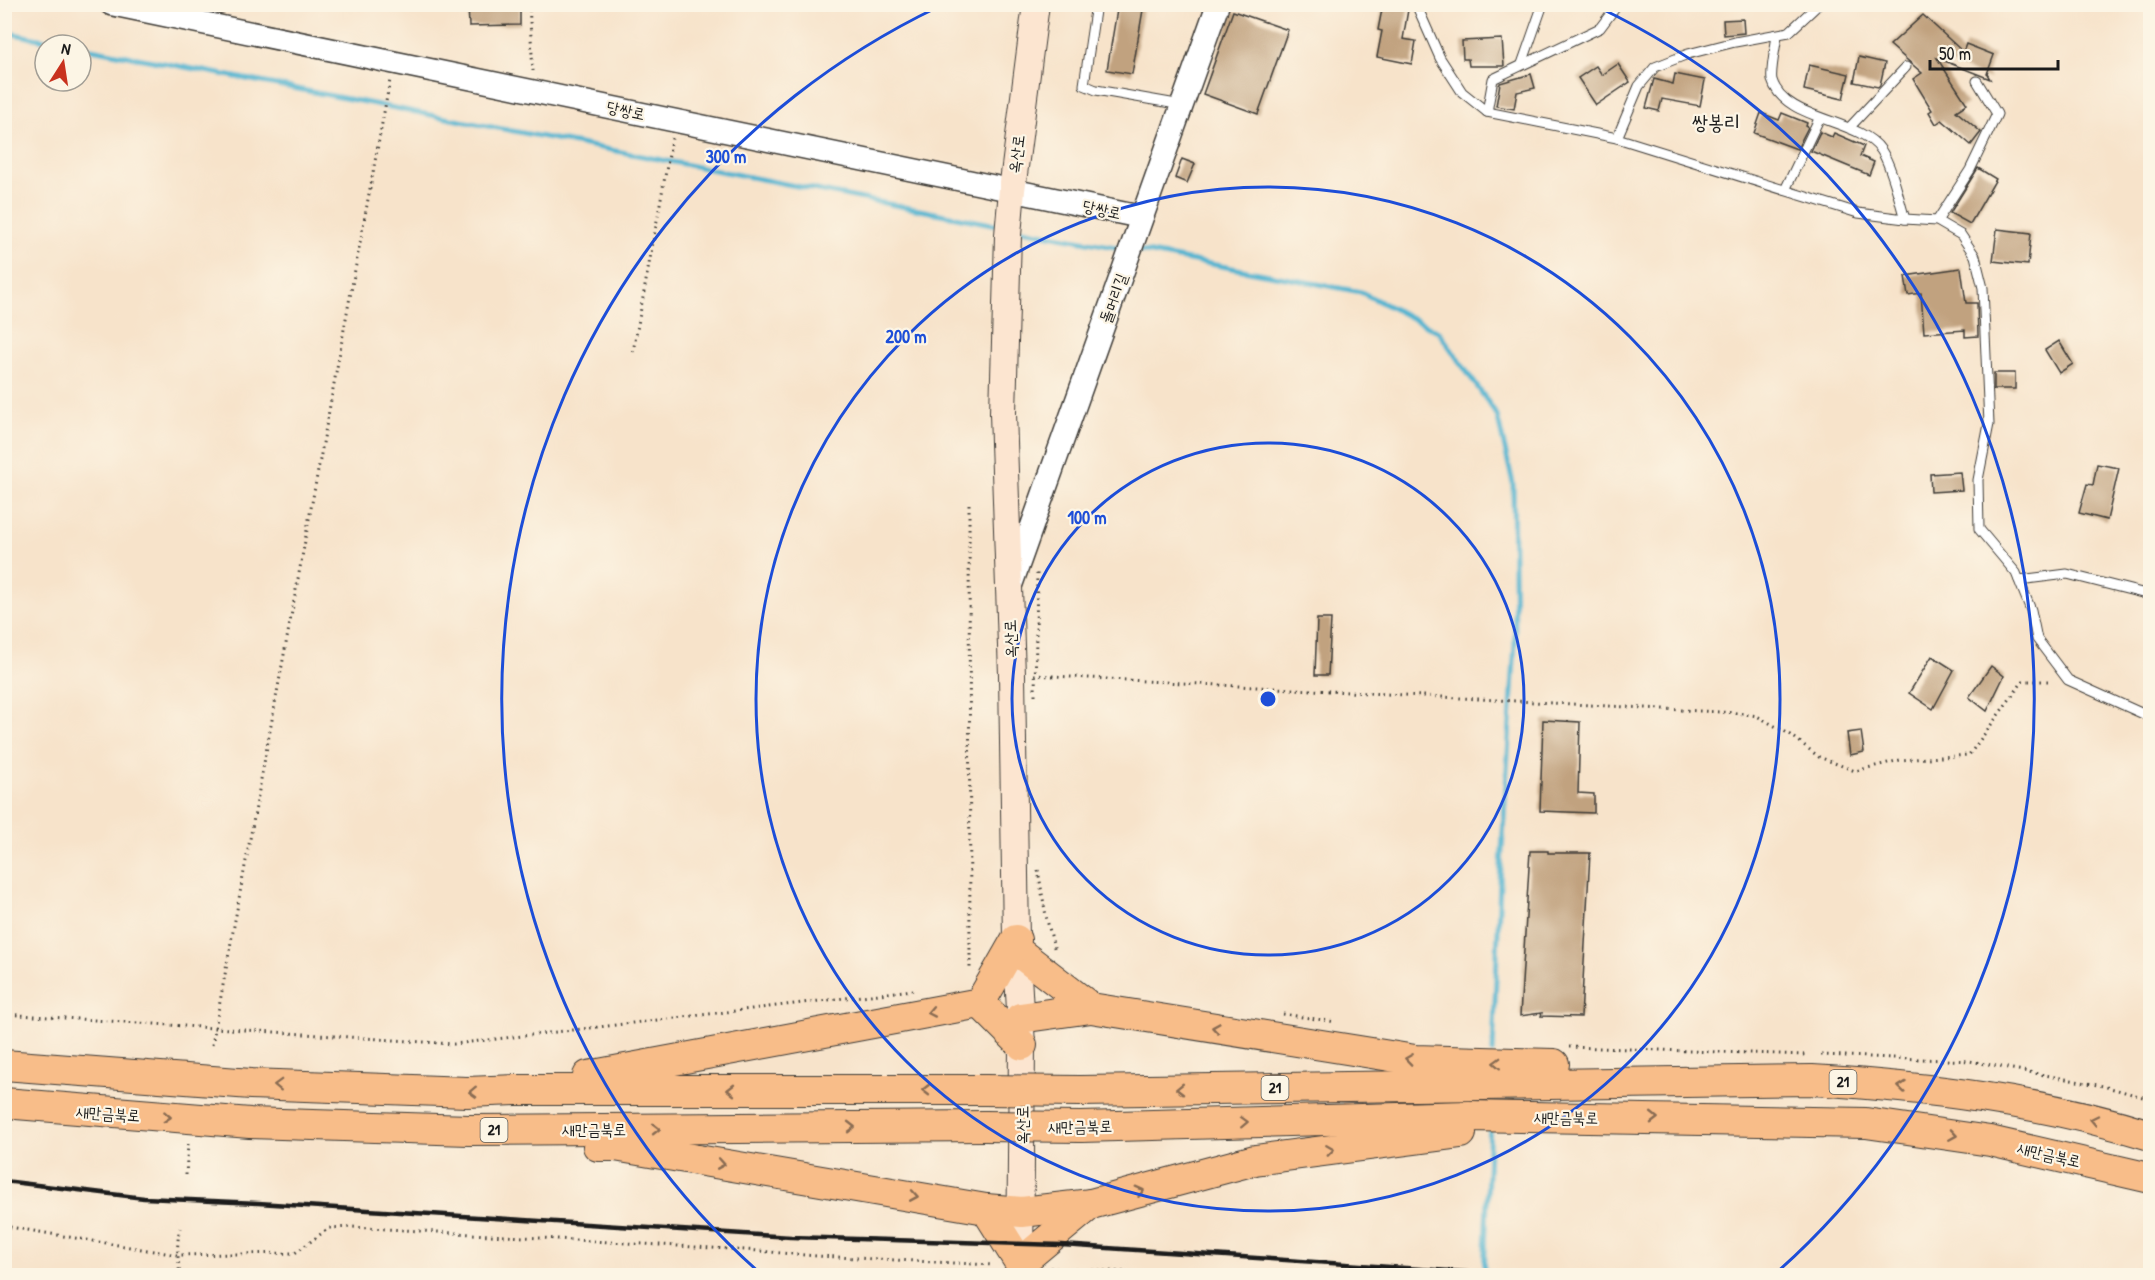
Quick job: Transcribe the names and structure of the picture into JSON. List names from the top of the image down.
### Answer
{
  "streets": {
    "highway": ["21", "새만금북로"],
    "main road": ["옥산로"],
    "street": ["당쌍로", "돌머리길"]
  },
  "crossings": [
    ["당쌍로", "옥산로"],
    ["당쌍로", "돌머리길"],
    ["옥산로", "돌머리길"]
  ],
  "districts": ["쌍봉리"],
  "scale_bar": "50 m",
  "north": "top",
  "rings": ["300 m", "200 m", "100 m"]
}
